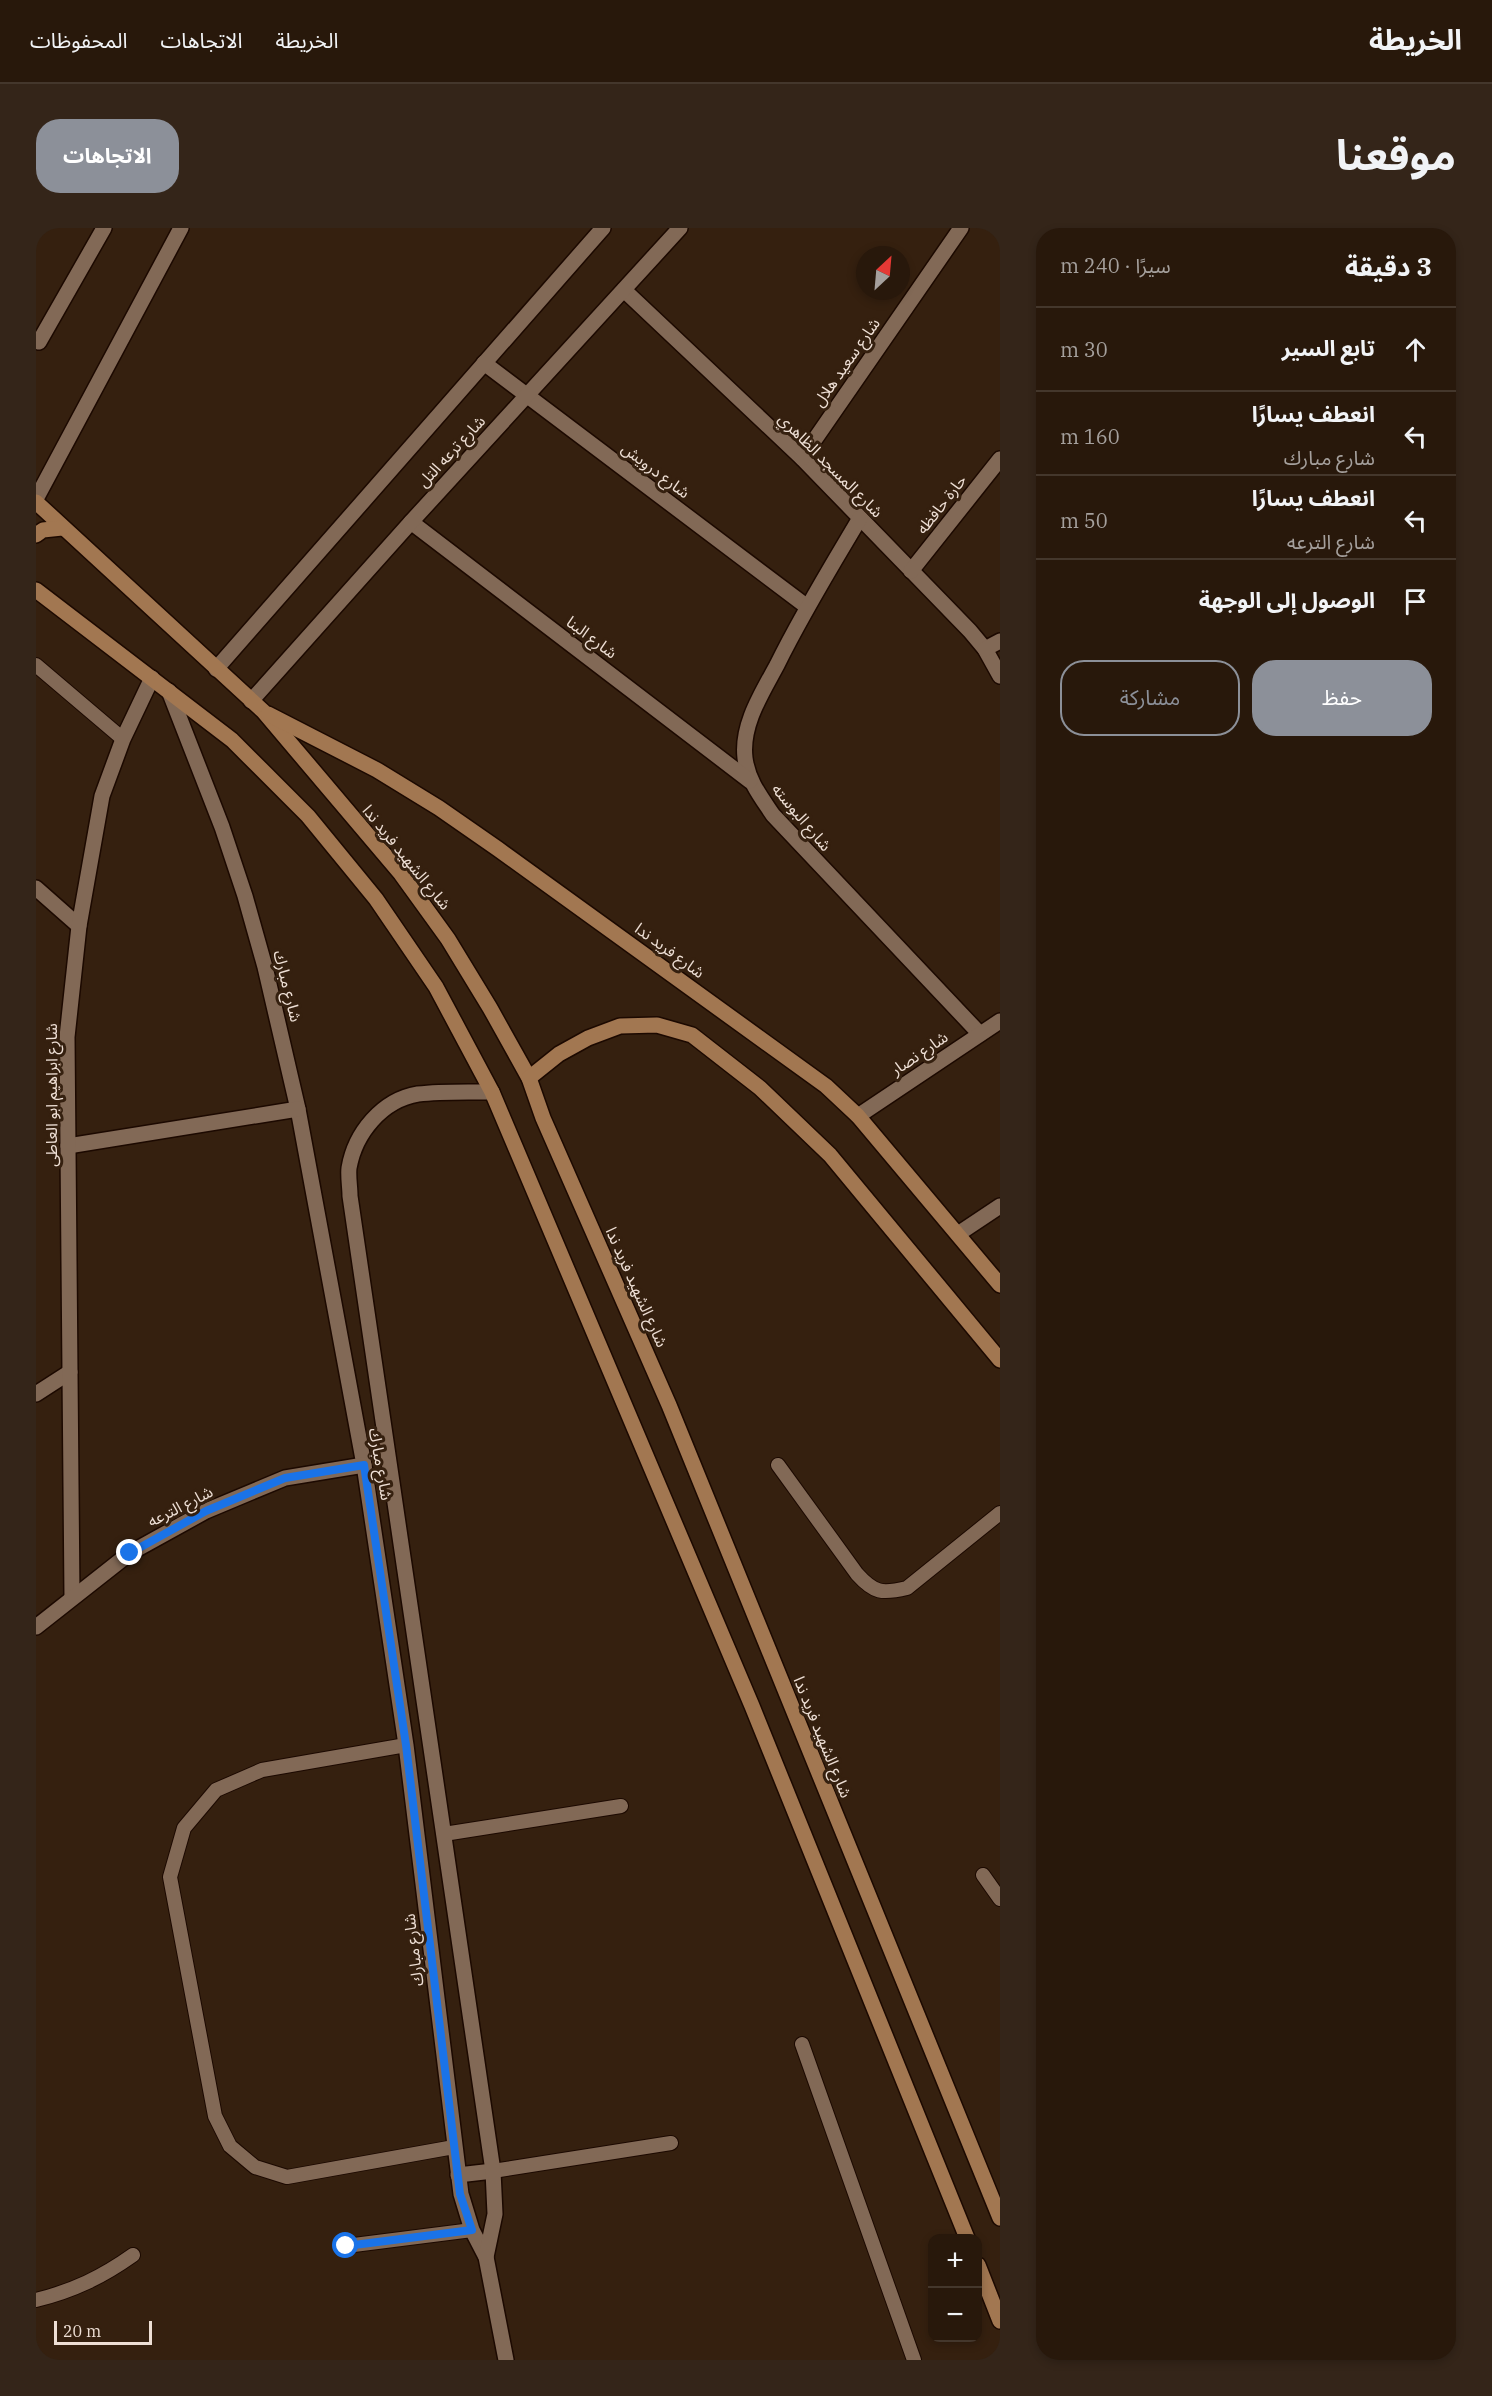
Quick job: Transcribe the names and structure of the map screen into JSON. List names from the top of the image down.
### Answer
{
  "streets": {
    "main road": ["شارع الشهيد فريد ندا", "شارع فريد ندا"],
    "street": [
      "شارع سعيد هلال",
      "شارع ترعه التل",
      "شارع المسجد الظاهري",
      "شارع درويش",
      "حارة حافظه",
      "شارع البنا",
      "شارع البوسته",
      "شارع مبارك",
      "شارع نصار",
      "شارع ابراهيم ابو العاطى",
      "شارع الترعه"
    ]
  },
  "crossings": [
    ["شارع سعيد هلال", "شارع المسجد الظاهري"],
    ["شارع ترعه التل", "شارع المسجد الظاهري"],
    ["شارع ترعه التل", "شارع درويش"],
    ["شارع ترعه التل", "شارع البنا"],
    ["شارع ترعه التل", "شارع الشهيد فريد ندا"],
    ["شارع ترعه التل", "شارع فريد ندا"],
    ["شارع المسجد الظاهري", "حارة حافظه"],
    ["شارع المسجد الظاهري", "شارع البوسته"],
    ["شارع درويش", "شارع البوسته"],
    ["شارع البنا", "شارع البوسته"],
    ["شارع البوسته", "شارع نصار"],
    ["شارع الشهيد فريد ندا", "شارع فريد ندا"],
    ["شارع فريد ندا", "شارع نصار"],
    ["شارع مبارك", "شارع الترعه"],
    ["شارع ابراهيم ابو العاطى", "شارع الترعه"]
  ],
  "scale_bar": "20 m",
  "north": "top right",
  "page": {
    "header": "الخريطة",
    "nav": ["الخريطة", "الاتجاهات", "المحفوظات"],
    "title": "موقعنا",
    "buttons": [
      "الاتجاهات",
      ["حفظ", "مشاركة"]
    ],
    "heading": ["3 دقيقة", "سيرًا · 240 m"],
    "list": [
      ["تابع السير", "30 m"],
      ["انعطف يسارًا", "شارع مبارك", "160 m"],
      ["انعطف يسارًا", "شارع الترعه", "50 m"],
      "الوصول إلى الوجهة"
    ],
    "map_buttons": ["+", "−"],
    "scale": "20 m"
  }
}
